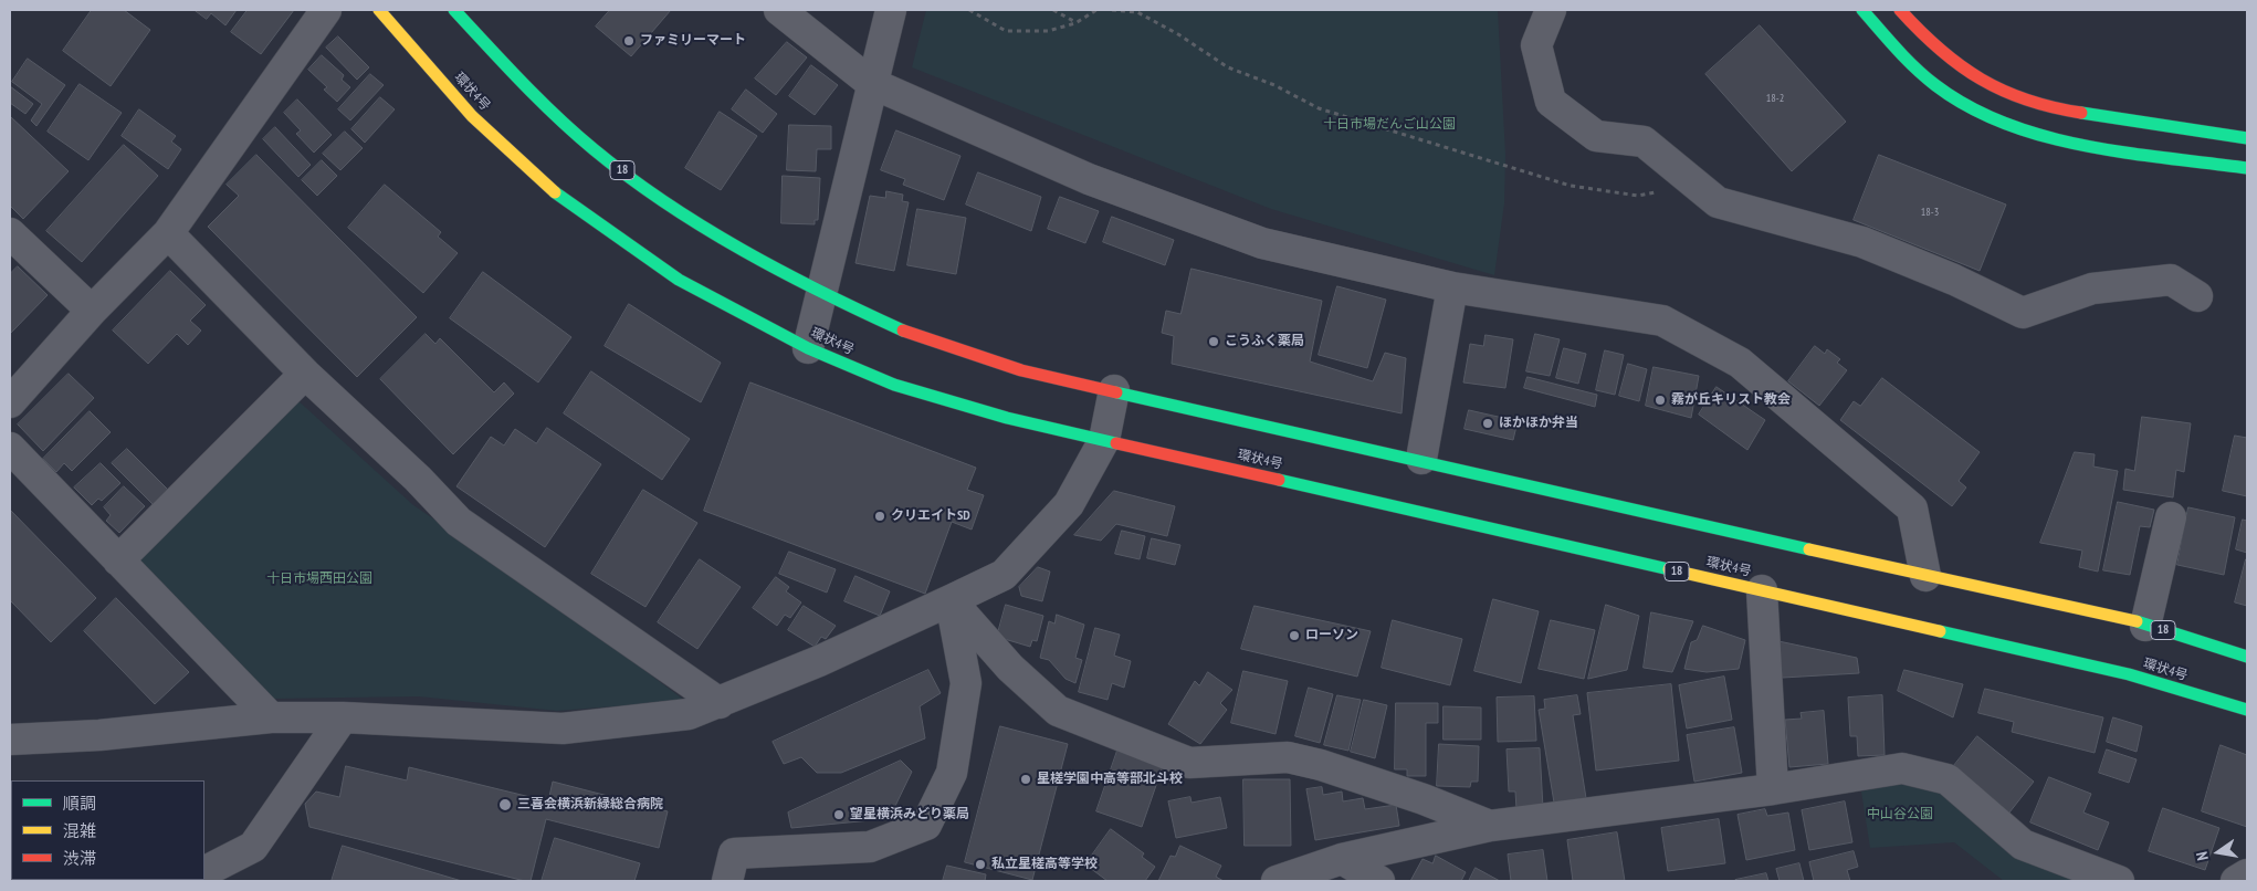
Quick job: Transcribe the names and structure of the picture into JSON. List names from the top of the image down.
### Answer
{
  "streets": {
    "main road": ["環状4号", "18"]
  },
  "parks": ["十日市場だんご山公園", "十日市場西田公園", "中山谷公園"],
  "places": [
    "ファミリーマート",
    "こうふく薬局",
    "霧が丘キリスト教会",
    "ほかほか弁当",
    "クリエイトSD",
    "ローソン",
    "星槎学園中高等部北斗校",
    "三喜会横浜新緑総合病院",
    "望星横浜みどり薬局",
    "私立星槎高等学校"
  ],
  "house_numbers": ["18-2", "18-3"],
  "legend": ["順調", "混雑", "渋滞"],
  "north": "left"
}
